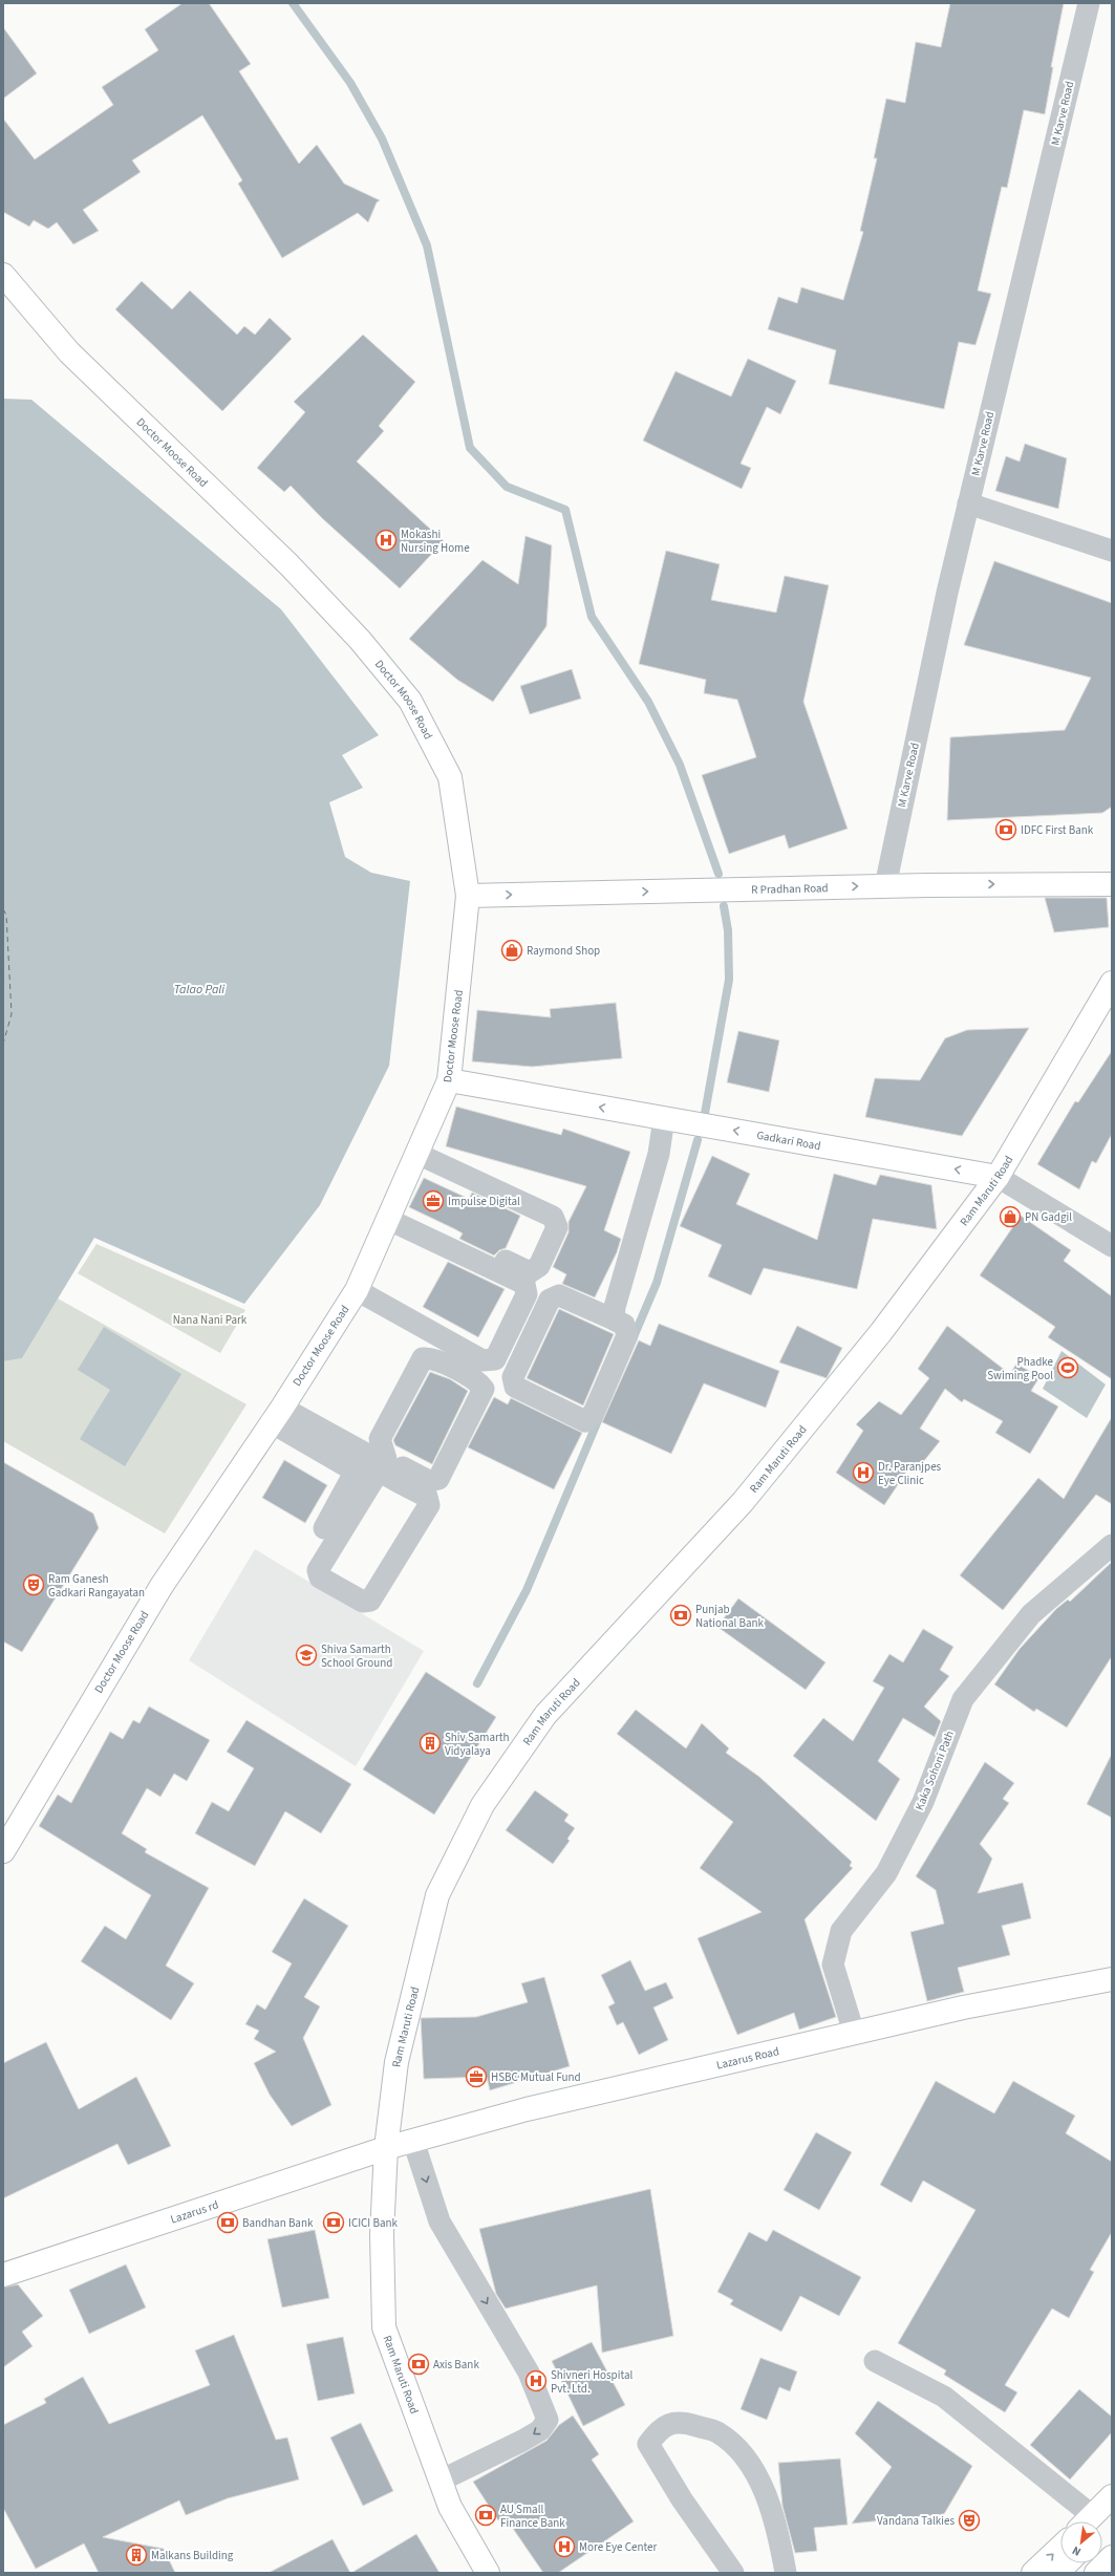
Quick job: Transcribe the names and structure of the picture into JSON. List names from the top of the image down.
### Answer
{
  "streets": {
    "main road": [
      "Doctor Moose Road",
      "R Pradhan Road",
      "Gadkari Road",
      "Ram Maruti Road",
      "Lazarus Road",
      "Lazarus rd"
    ],
    "street": ["M Karve Road", "Kaka Sohoni Path"]
  },
  "crossings": [
    ["M Karve Road", "R Pradhan Road"],
    ["Doctor Moose Road", "R Pradhan Road"],
    ["Doctor Moose Road", "Gadkari Road"],
    ["Gadkari Road", "Ram Maruti Road"],
    ["Ram Maruti Road", "Lazarus Road"],
    ["Ram Maruti Road", "Lazarus rd"],
    ["Kaka Sohoni Path", "Lazarus Road"],
    ["Lazarus Road", "Lazarus rd"]
  ],
  "one_way": ["R Pradhan Road", "Gadkari Road"],
  "water": ["Talao Pali"],
  "parks": ["Nana Nani Park"],
  "places": {
    "hospital": [
      "Mokashi Nursing Home",
      "Dr. Paranjpes Eye Clinic",
      "Shivneri Hospital Pvt. Ltd.",
      "More Eye Center"
    ],
    "bank": [
      "IDFC First Bank",
      "Punjab National Bank",
      "Bandhan Bank",
      "ICICI Bank",
      "Axis Bank",
      "AU Small Finance Bank"
    ],
    "shop": ["Raymond Shop", "PN Gadgil"],
    "office": ["Impulse Digital", "HSBC Mutual Fund"],
    "sports": ["Phadke Swiming Pool"],
    "theatre": ["Ram Ganesh Gadkari Rangayatan", "Vandana Talkies"],
    "school or university": ["Shiva Samarth School Ground"],
    "building": ["Shiv Samarth Vidyalaya", "Malkans Building"]
  },
  "north": "bottom left"
}
